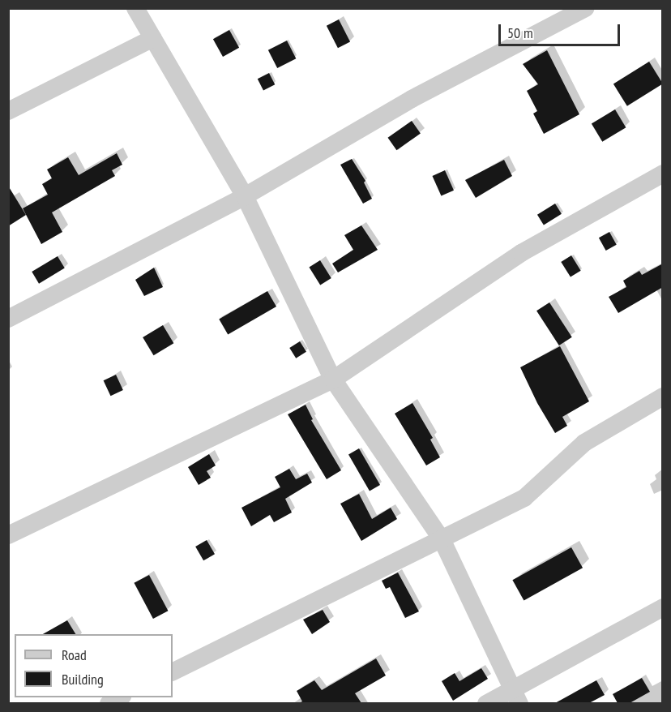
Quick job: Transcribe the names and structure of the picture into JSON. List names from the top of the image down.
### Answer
{
  "legend": ["Road", "Building"],
  "scale_bar": "50 m"
}
